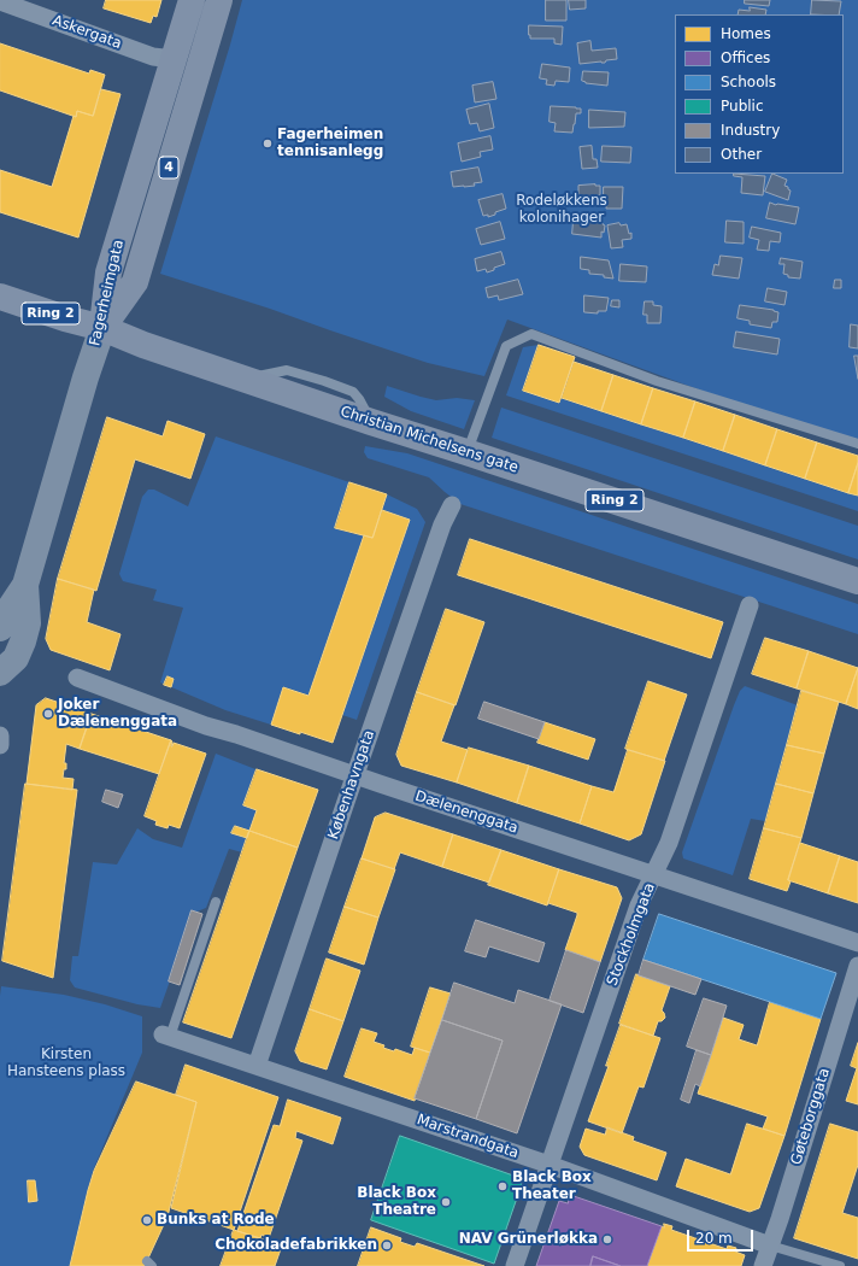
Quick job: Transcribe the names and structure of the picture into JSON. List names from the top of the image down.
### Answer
{
  "streets": {
    "main road": [
      "4",
      "Fagerheimgata",
      "Ring 2",
      "Christian Michelsens gate"
    ],
    "street": [
      "Askergata",
      "Københavngata",
      "Dælenenggata",
      "Stockholmgata",
      "Gøteborggata",
      "Marstrandgata"
    ]
  },
  "crossings": [
    ["Askergata", "Fagerheimgata"],
    ["4", "Fagerheimgata"],
    ["4", "Christian Michelsens gate"],
    ["Fagerheimgata", "Christian Michelsens gate"],
    ["Københavngata", "Dælenenggata"],
    ["Københavngata", "Marstrandgata"],
    ["Dælenenggata", "Stockholmgata"],
    ["Stockholmgata", "Marstrandgata"],
    ["Gøteborggata", "Marstrandgata"]
  ],
  "parks": ["Rodeløkkens kolonihager", "Kirsten Hansteens plass"],
  "places": [
    "Fagerheimen tennisanlegg",
    "Joker Dælenenggata",
    "Black Box Theater",
    "Black Box Theatre",
    "Bunks at Rode",
    "NAV Grünerløkka",
    "Chokoladefabrikken"
  ],
  "legend": [
    "Homes",
    "Offices",
    "Schools",
    "Public",
    "Industry",
    "Other"
  ],
  "scale_bar": "20 m"
}
